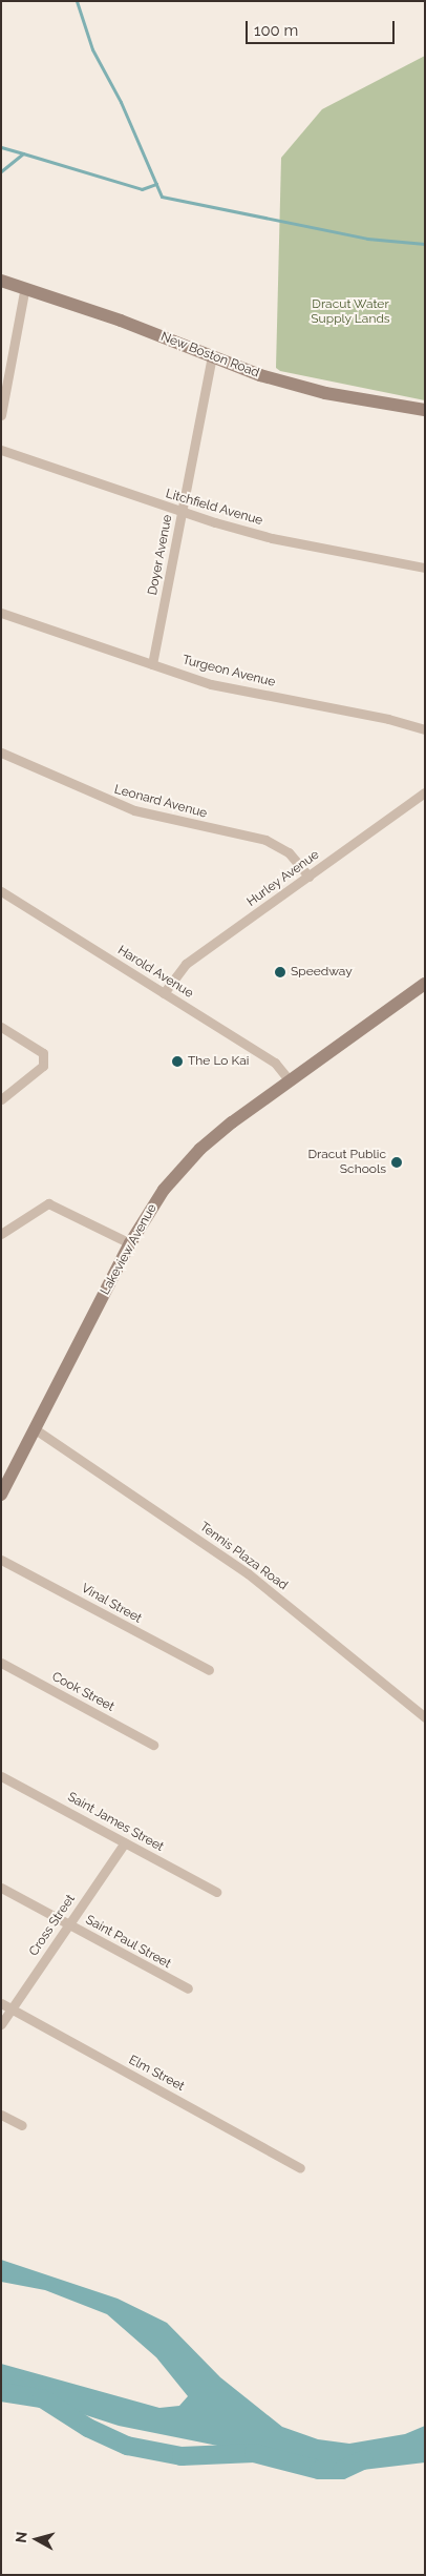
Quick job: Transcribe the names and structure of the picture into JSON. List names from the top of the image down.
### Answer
{
  "streets": {
    "main road": ["New Boston Road", "Lakeview Avenue"],
    "street": [
      "Litchfield Avenue",
      "Doyer Avenue",
      "Turgeon Avenue",
      "Leonard Avenue",
      "Hurley Avenue",
      "Harold Avenue",
      "Tennis Plaza Road",
      "Vinal Street",
      "Cook Street",
      "Saint James Street",
      "Cross Street",
      "Saint Paul Street",
      "Elm Street"
    ]
  },
  "crossings": [
    ["New Boston Road", "Doyer Avenue"],
    ["Litchfield Avenue", "Doyer Avenue"],
    ["Doyer Avenue", "Turgeon Avenue"],
    ["Leonard Avenue", "Hurley Avenue"],
    ["Hurley Avenue", "Harold Avenue"],
    ["Harold Avenue", "Lakeview Avenue"],
    ["Lakeview Avenue", "Tennis Plaza Road"],
    ["Saint James Street", "Cross Street"],
    ["Cross Street", "Saint Paul Street"],
    ["Cross Street", "Elm Street"]
  ],
  "parks": ["Dracut Water Supply Lands"],
  "places": ["Speedway", "The Lo Kai", "Dracut Public Schools"],
  "scale_bar": "100 m",
  "north": "left"
}
